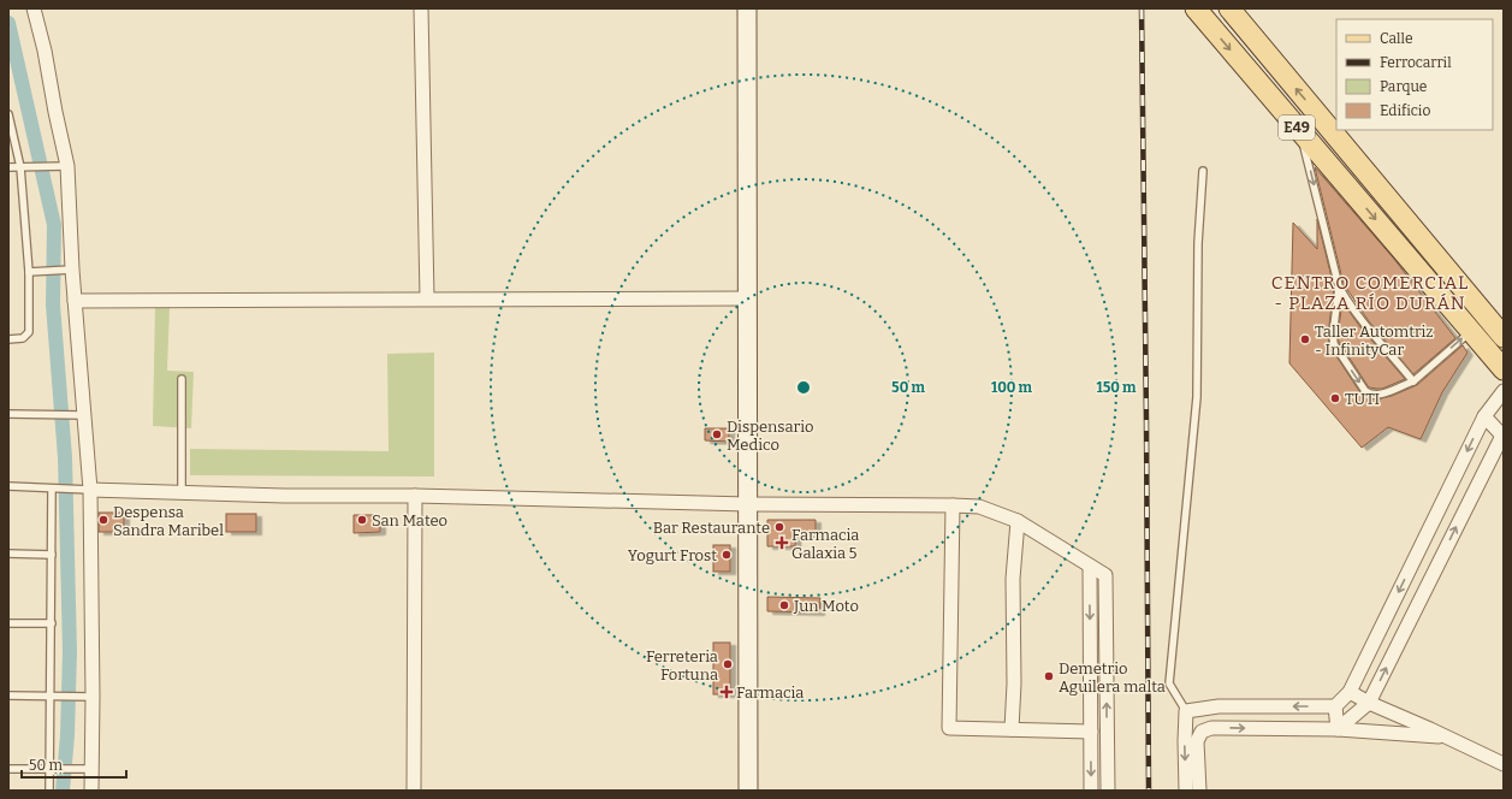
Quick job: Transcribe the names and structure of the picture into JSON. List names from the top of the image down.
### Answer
{
  "streets": {
    "main road": ["E49"]
  },
  "districts": ["CENTRO COMERCIAL - PLAZA RÍO DURÁN"],
  "places": {
    "other": [
      "Taller Automtriz - InfinityCar",
      "TUTI",
      "Dispensario Medico",
      "Despensa Sandra Maribel",
      "San Mateo",
      "Bar Restaurante",
      "Yogurt Frost",
      "Jun Moto",
      "Ferreteria Fortuna",
      "Demetrio Aguilera malta"
    ],
    "health": ["Farmacia Galaxia 5", "Farmacia"]
  },
  "legend": [
    "Calle",
    "Ferrocarril",
    "Parque",
    "Edificio"
  ],
  "scale_bar": "50 m",
  "rings": ["50 m", "100 m", "150 m"]
}
